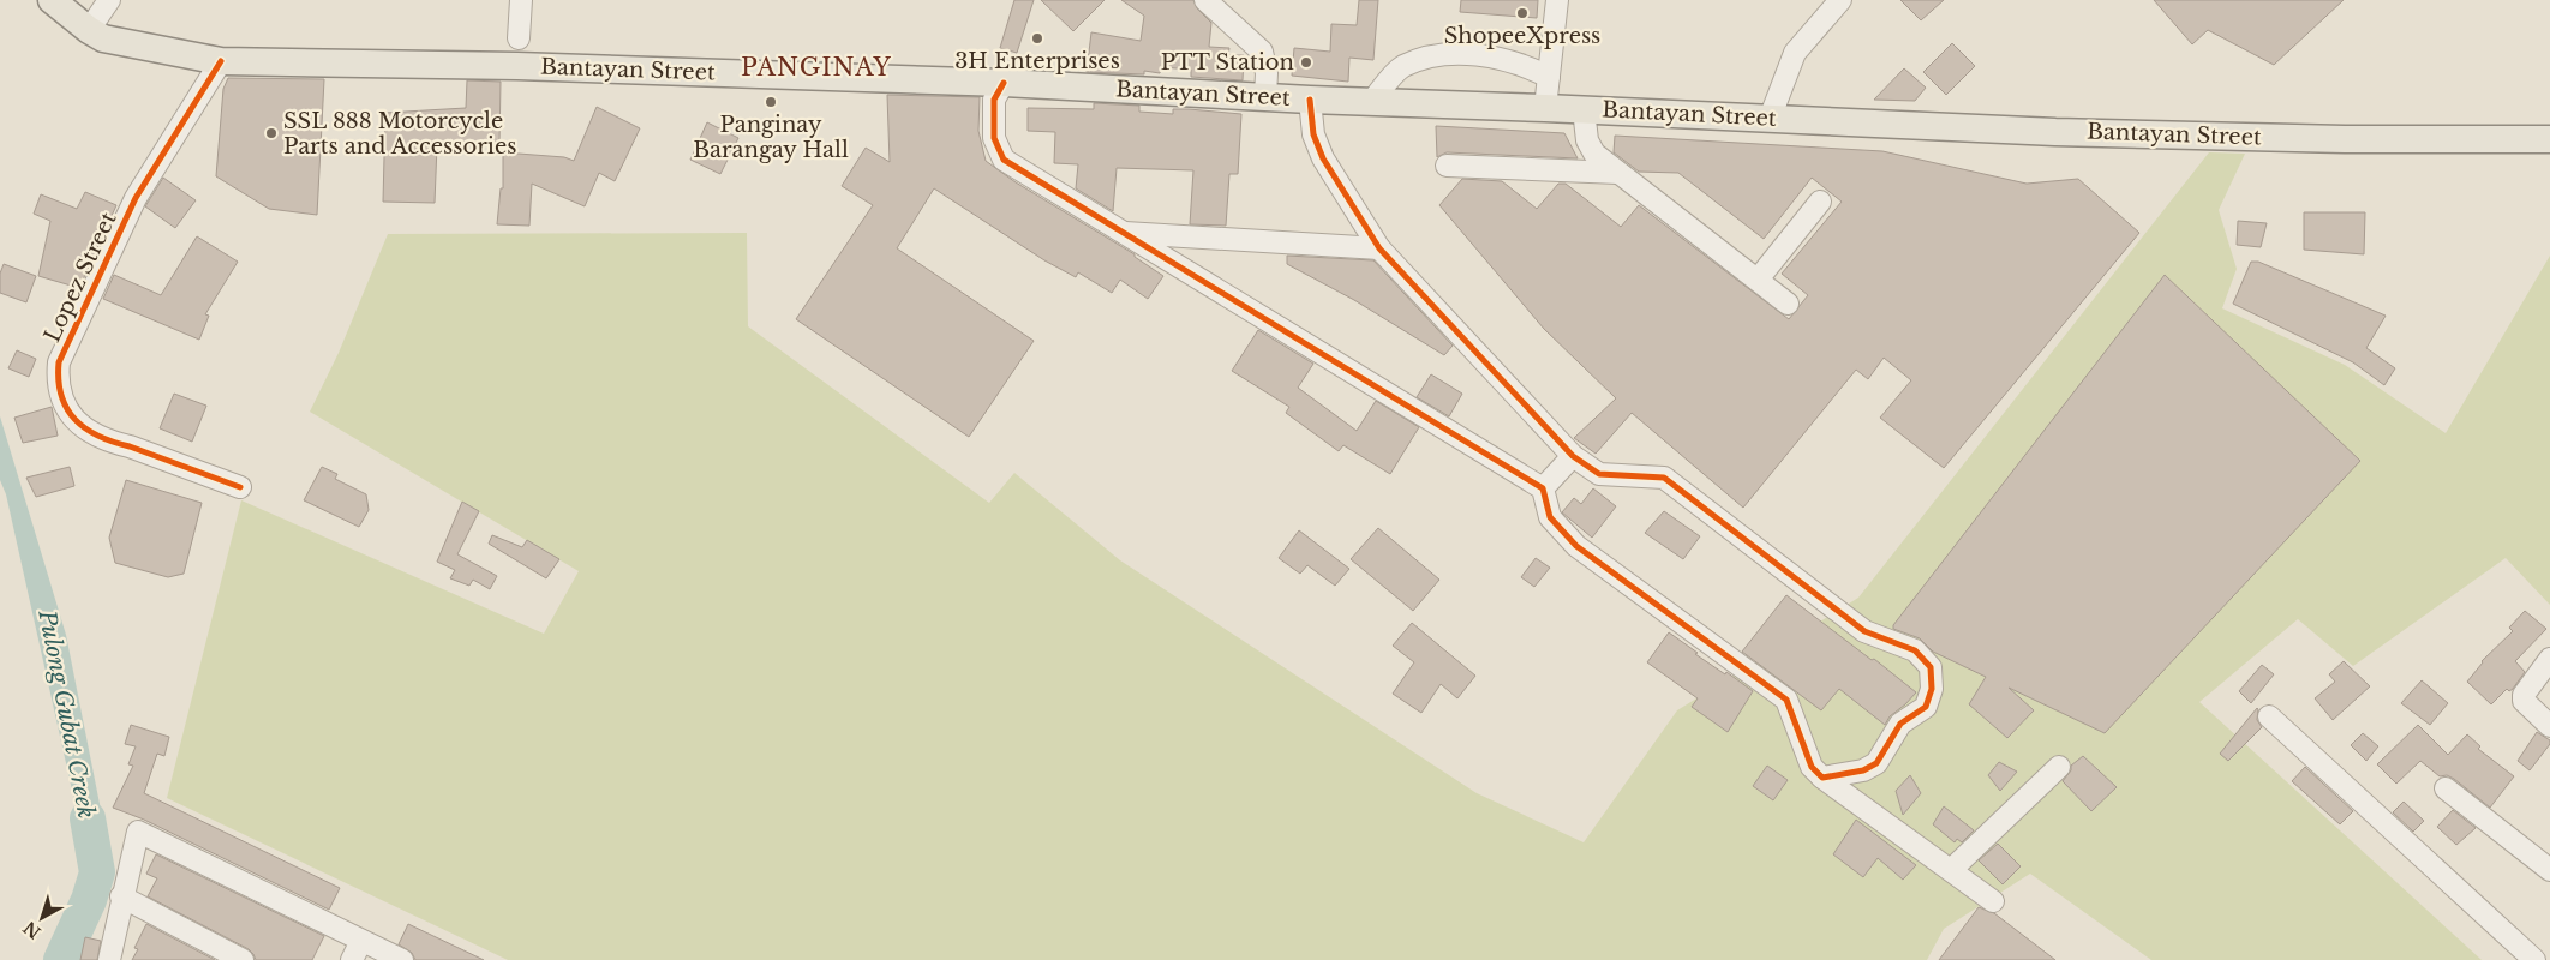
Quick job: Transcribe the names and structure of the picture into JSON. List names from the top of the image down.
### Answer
{
  "streets": {
    "main road": ["Bantayan Street"],
    "street": ["Lopez Street"]
  },
  "crossings": [
    ["Bantayan Street", "Lopez Street"]
  ],
  "districts": ["PANGINAY"],
  "water": ["Pulong Gubat Creek"],
  "places": [
    "ShopeeXpress",
    "3H Enterprises",
    "PTT Station",
    "Panginay Barangay Hall",
    "SSL 888 Motorcycle Parts and Accessories"
  ],
  "north": "bottom left"
}
